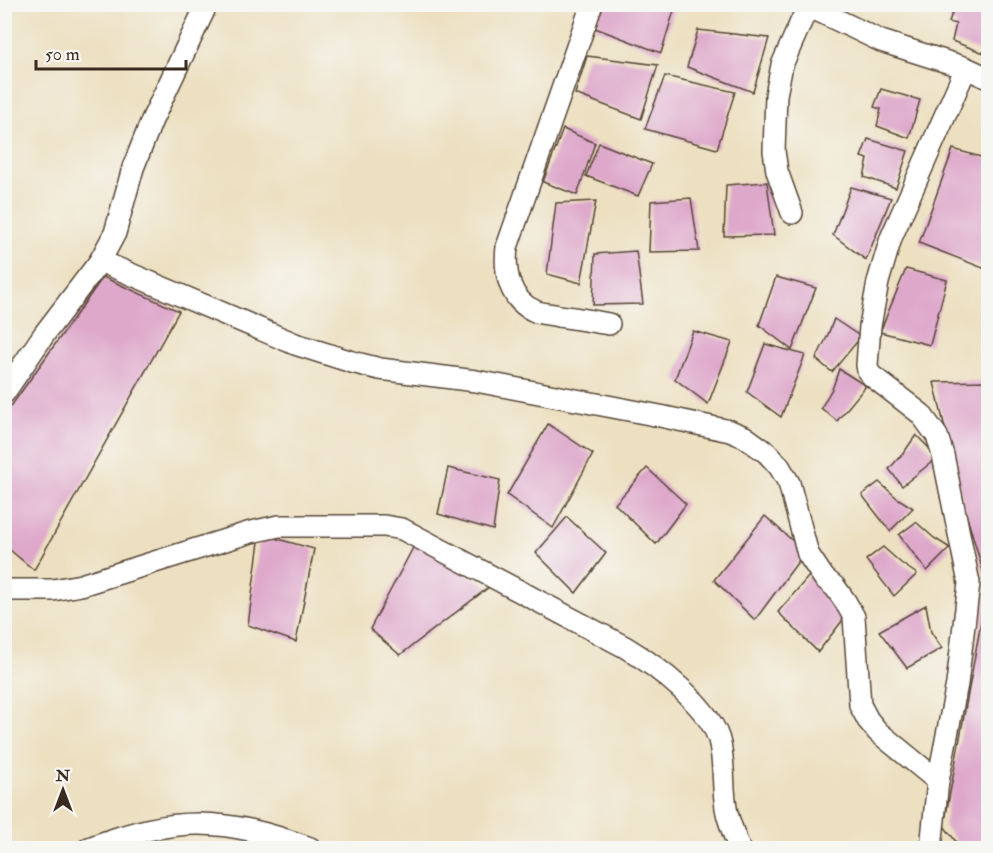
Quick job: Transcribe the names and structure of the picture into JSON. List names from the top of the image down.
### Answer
{
  "scale_bar": "50 m",
  "north": "top"
}
